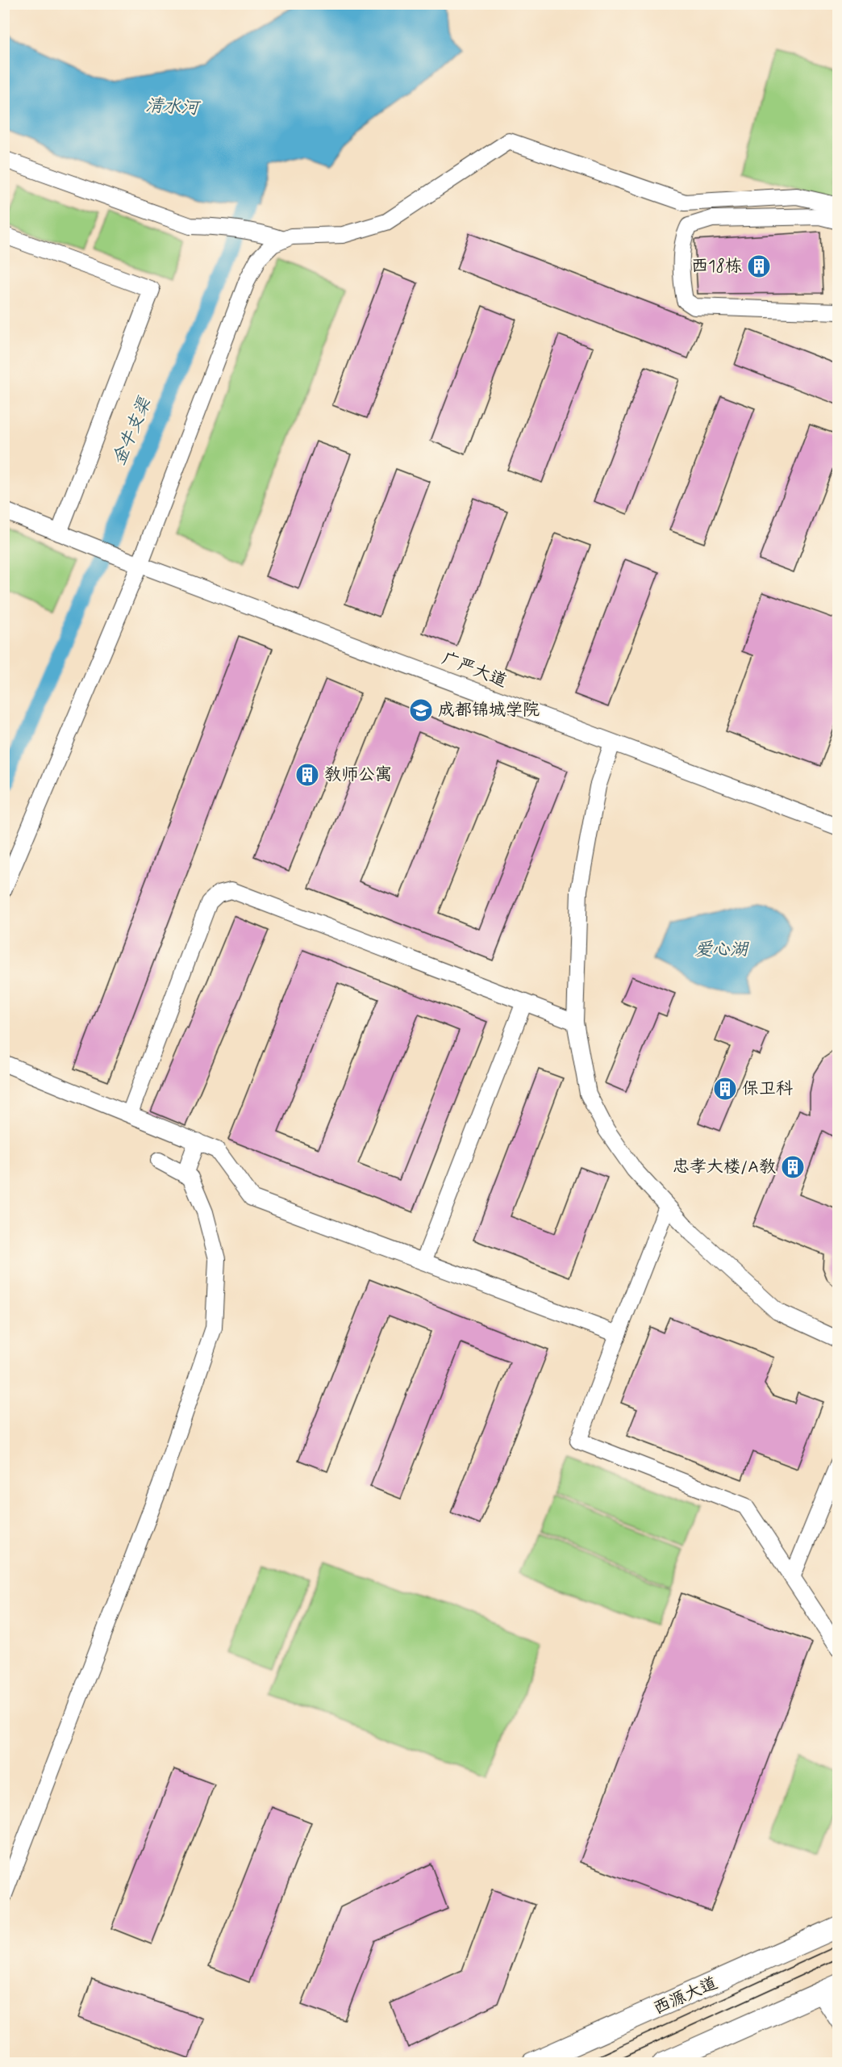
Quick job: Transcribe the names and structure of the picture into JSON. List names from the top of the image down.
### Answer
{
  "streets": {
    "main road": ["西源大道"],
    "street": ["广严大道"]
  },
  "water": ["清水河", "金牛支渠", "爱心湖"],
  "places": {
    "building": [
      "西18栋",
      "教师公寓",
      "保卫科",
      "忠孝大楼/A教"
    ],
    "school or university": ["成都锦城学院"]
  }
}
